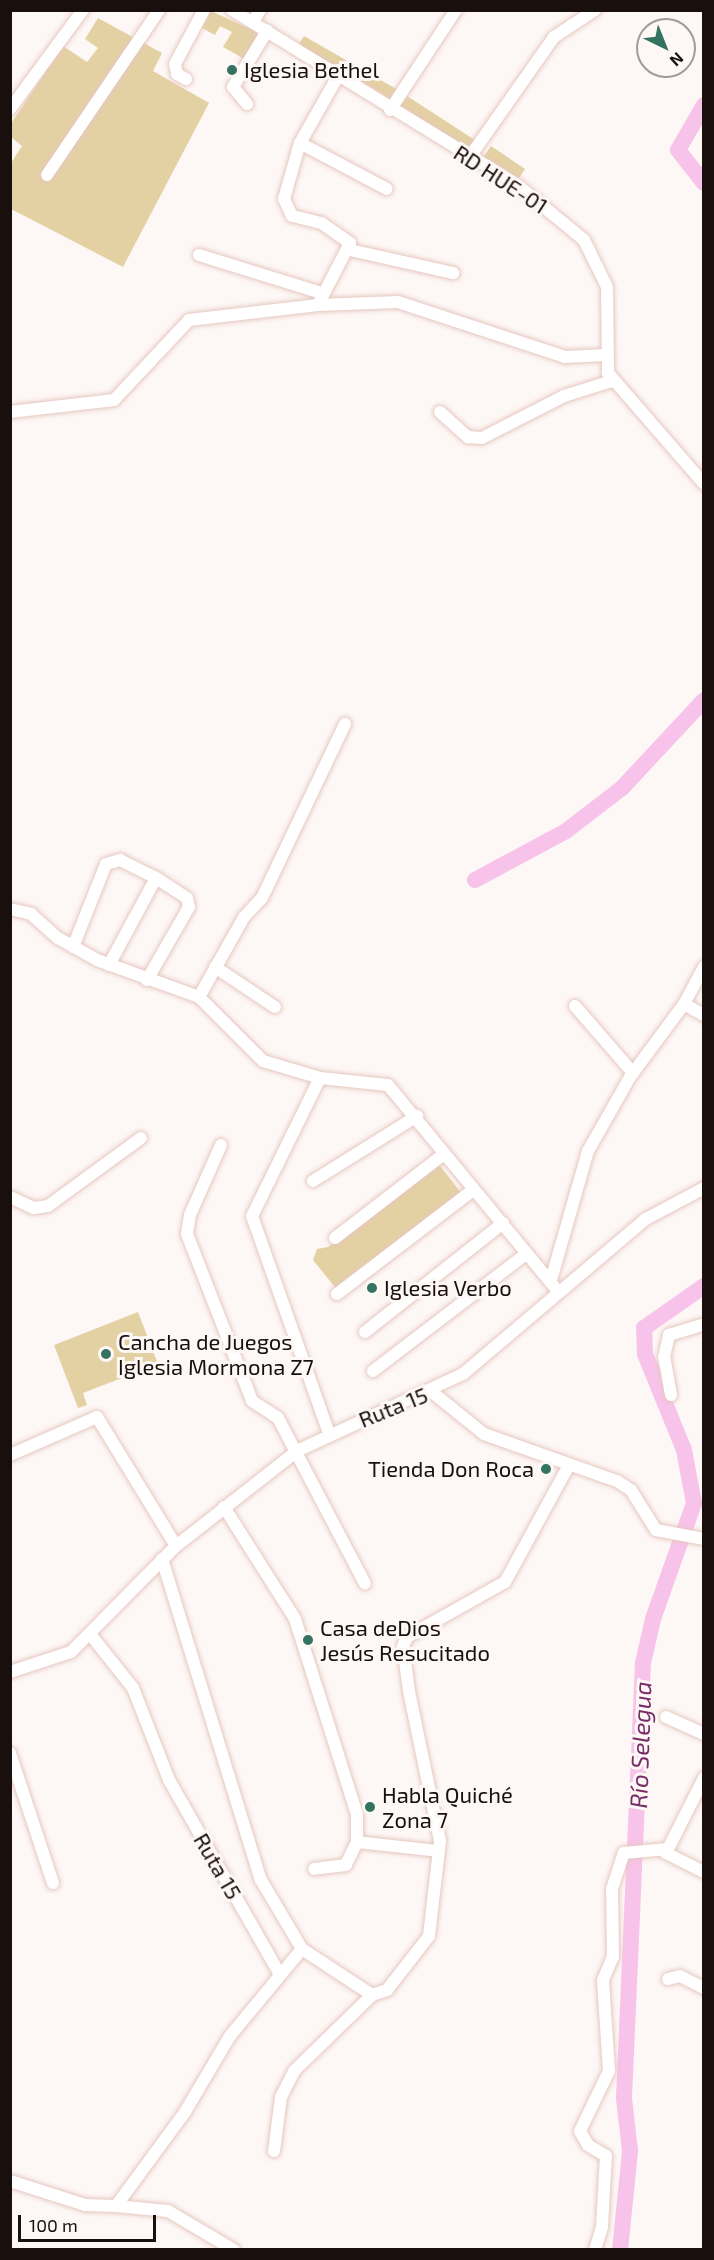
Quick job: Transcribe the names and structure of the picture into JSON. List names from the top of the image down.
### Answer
{
  "streets": {
    "street": ["RD HUE-01", "Ruta 15"]
  },
  "water": ["Río Selegua"],
  "places": [
    "Iglesia Bethel",
    "Iglesia Verbo",
    "Cancha de Juegos Iglesia Mormona Z7",
    "Tienda Don Roca",
    "Casa deDios Jesús Resucitado",
    "Habla Quiché Zona 7"
  ],
  "scale_bar": "100 m",
  "north": "bottom right"
}
